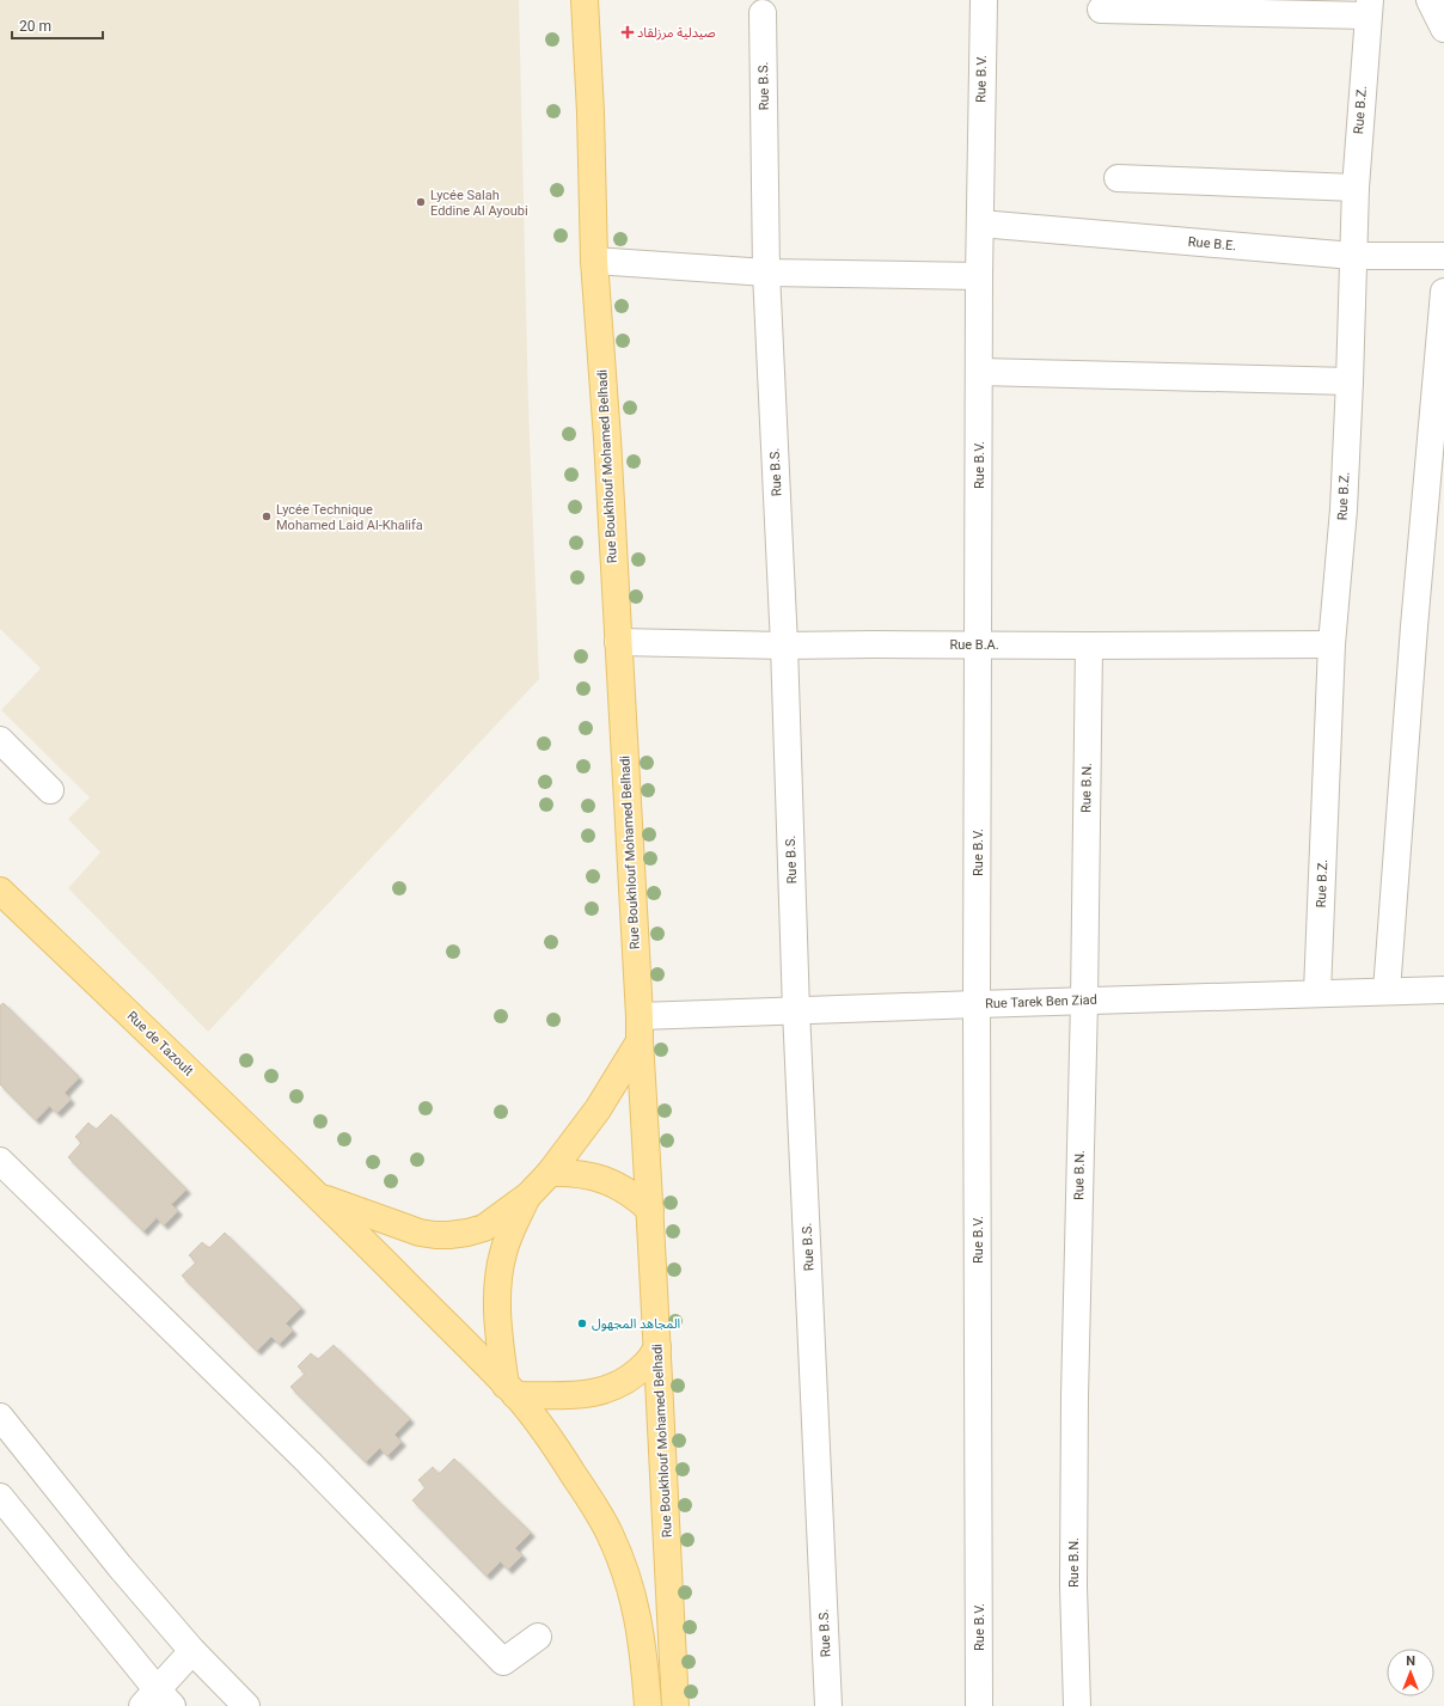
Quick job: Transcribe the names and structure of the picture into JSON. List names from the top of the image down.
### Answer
{
  "streets": {
    "main road": ["Rue Boukhlouf Mohamed Belhadi", "Rue de Tazoult"],
    "street": [
      "Rue B.V.",
      "Rue B.S.",
      "Rue B.Z.",
      "Rue B.E.",
      "Rue B.A.",
      "Rue B.N.",
      "Rue Tarek Ben Ziad"
    ]
  },
  "crossings": [
    ["Rue B.V.", "Rue B.E."],
    ["Rue B.V.", "Rue B.A."],
    ["Rue B.V.", "Rue Tarek Ben Ziad"],
    ["Rue B.S.", "Rue B.A."],
    ["Rue B.S.", "Rue Tarek Ben Ziad"],
    ["Rue B.Z.", "Rue B.E."],
    ["Rue B.Z.", "Rue B.A."],
    ["Rue B.Z.", "Rue Tarek Ben Ziad"],
    ["Rue Boukhlouf Mohamed Belhadi", "Rue B.A."],
    ["Rue Boukhlouf Mohamed Belhadi", "Rue Tarek Ben Ziad"],
    ["Rue B.A.", "Rue B.N."],
    ["Rue B.N.", "Rue Tarek Ben Ziad"]
  ],
  "places": {
    "health": ["صيدلية مرزلقاد"],
    "other": ["Lycée Salah Eddine Al Ayoubi", "Lycée Technique Mohamed Laid Al-Khalifa", "المجاهد المجهول"]
  },
  "scale_bar": "20 m",
  "north": "top"
}
